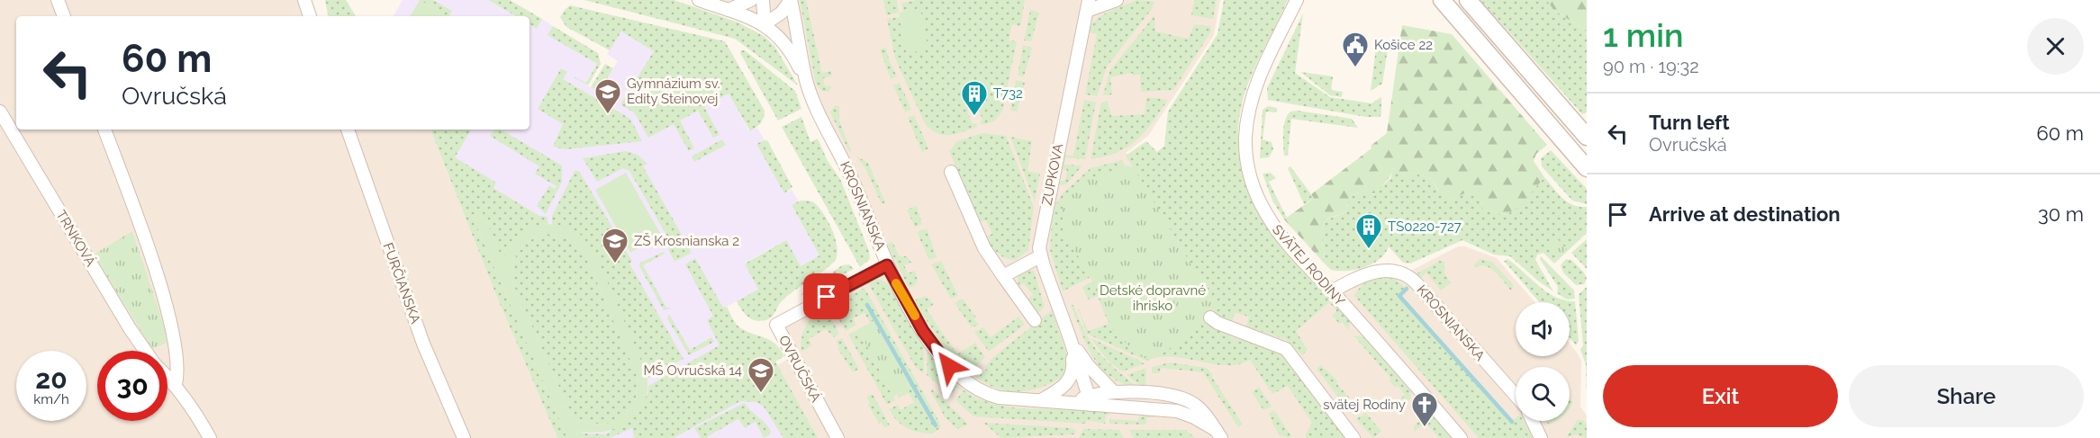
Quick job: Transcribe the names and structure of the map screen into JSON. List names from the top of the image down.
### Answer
{
  "streets": {
    "street": [
      "ZUPKOVA",
      "KROSNIANSKA",
      "TRNKOVÁ",
      "SVÄTEJ RODINY",
      "FURČIANSKA",
      "OVRUČSKÁ"
    ]
  },
  "crossings": [
    ["KROSNIANSKA", "SVÄTEJ RODINY"],
    ["KROSNIANSKA", "OVRUČSKÁ"]
  ],
  "parks": ["Detské dopravné ihrisko"],
  "places": {
    "public building": ["Košice 22"],
    "school or university": ["Gymnázium sv. Edity Steinovej", "ZŠ Krosnianska 2", "MŠ Ovručská 14"],
    "building": ["T732", "TS0220-727"],
    "church": ["svätej Rodiny"]
  },
  "page": {
    "heading": ["1 min", "90 m · 19:32"],
    "turn": ["60 m", "Ovručská"],
    "list": [
      {
        "name": "Turn left",
        "note": "Ovručská",
        "value": "60 m"
      },
      {
        "name": "Arrive at destination",
        "value": "30 m"
      }
    ],
    "speed": "20 km/h",
    "limit": "30",
    "buttons": ["Exit", "Share"]
  }
}
